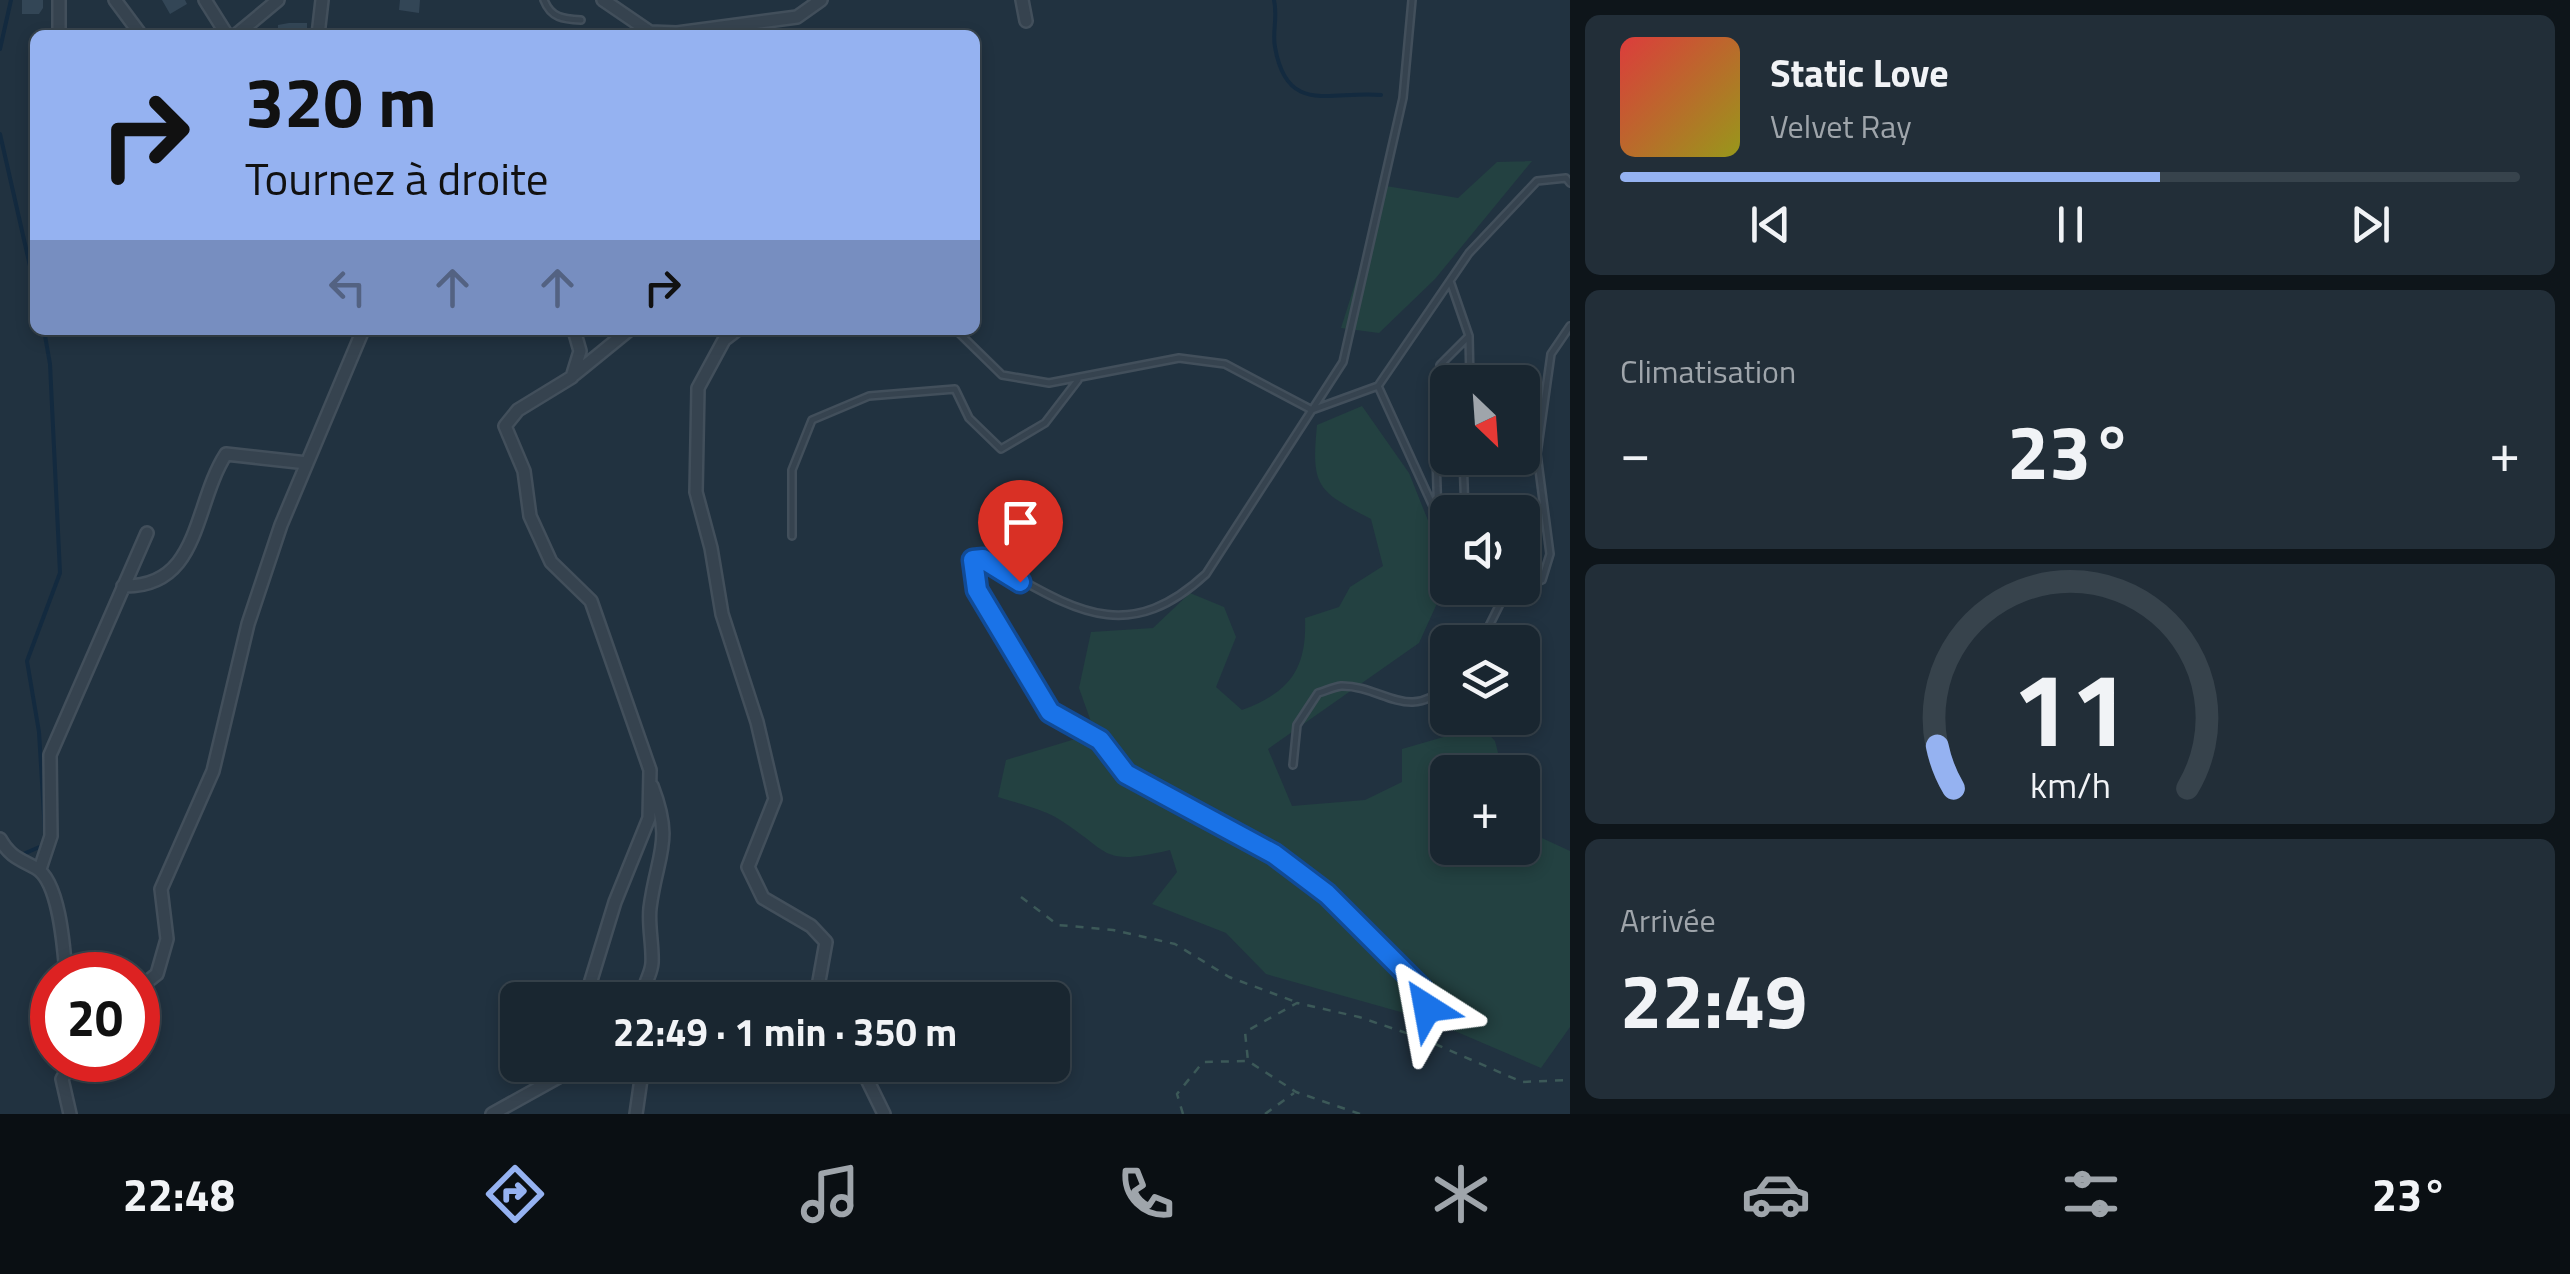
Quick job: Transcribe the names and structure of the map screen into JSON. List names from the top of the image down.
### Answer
{
  "north": "bottom right",
  "page": {
    "turn": ["320 m", "Tournez à droite"],
    "song": ["Static Love", "Velvet Ray"],
    "tile": [
      "Climatisation",
      ["Arrivée", "22:49"]
    ],
    "map_buttons": "+",
    "heat": ["−", "23°", "+"],
    "limit": "20",
    "trip": "22:49 · 1 min · 350 m",
    "tabs": ["22:48", "23°"],
    "gauge": ["11", "km/h"]
  }
}
